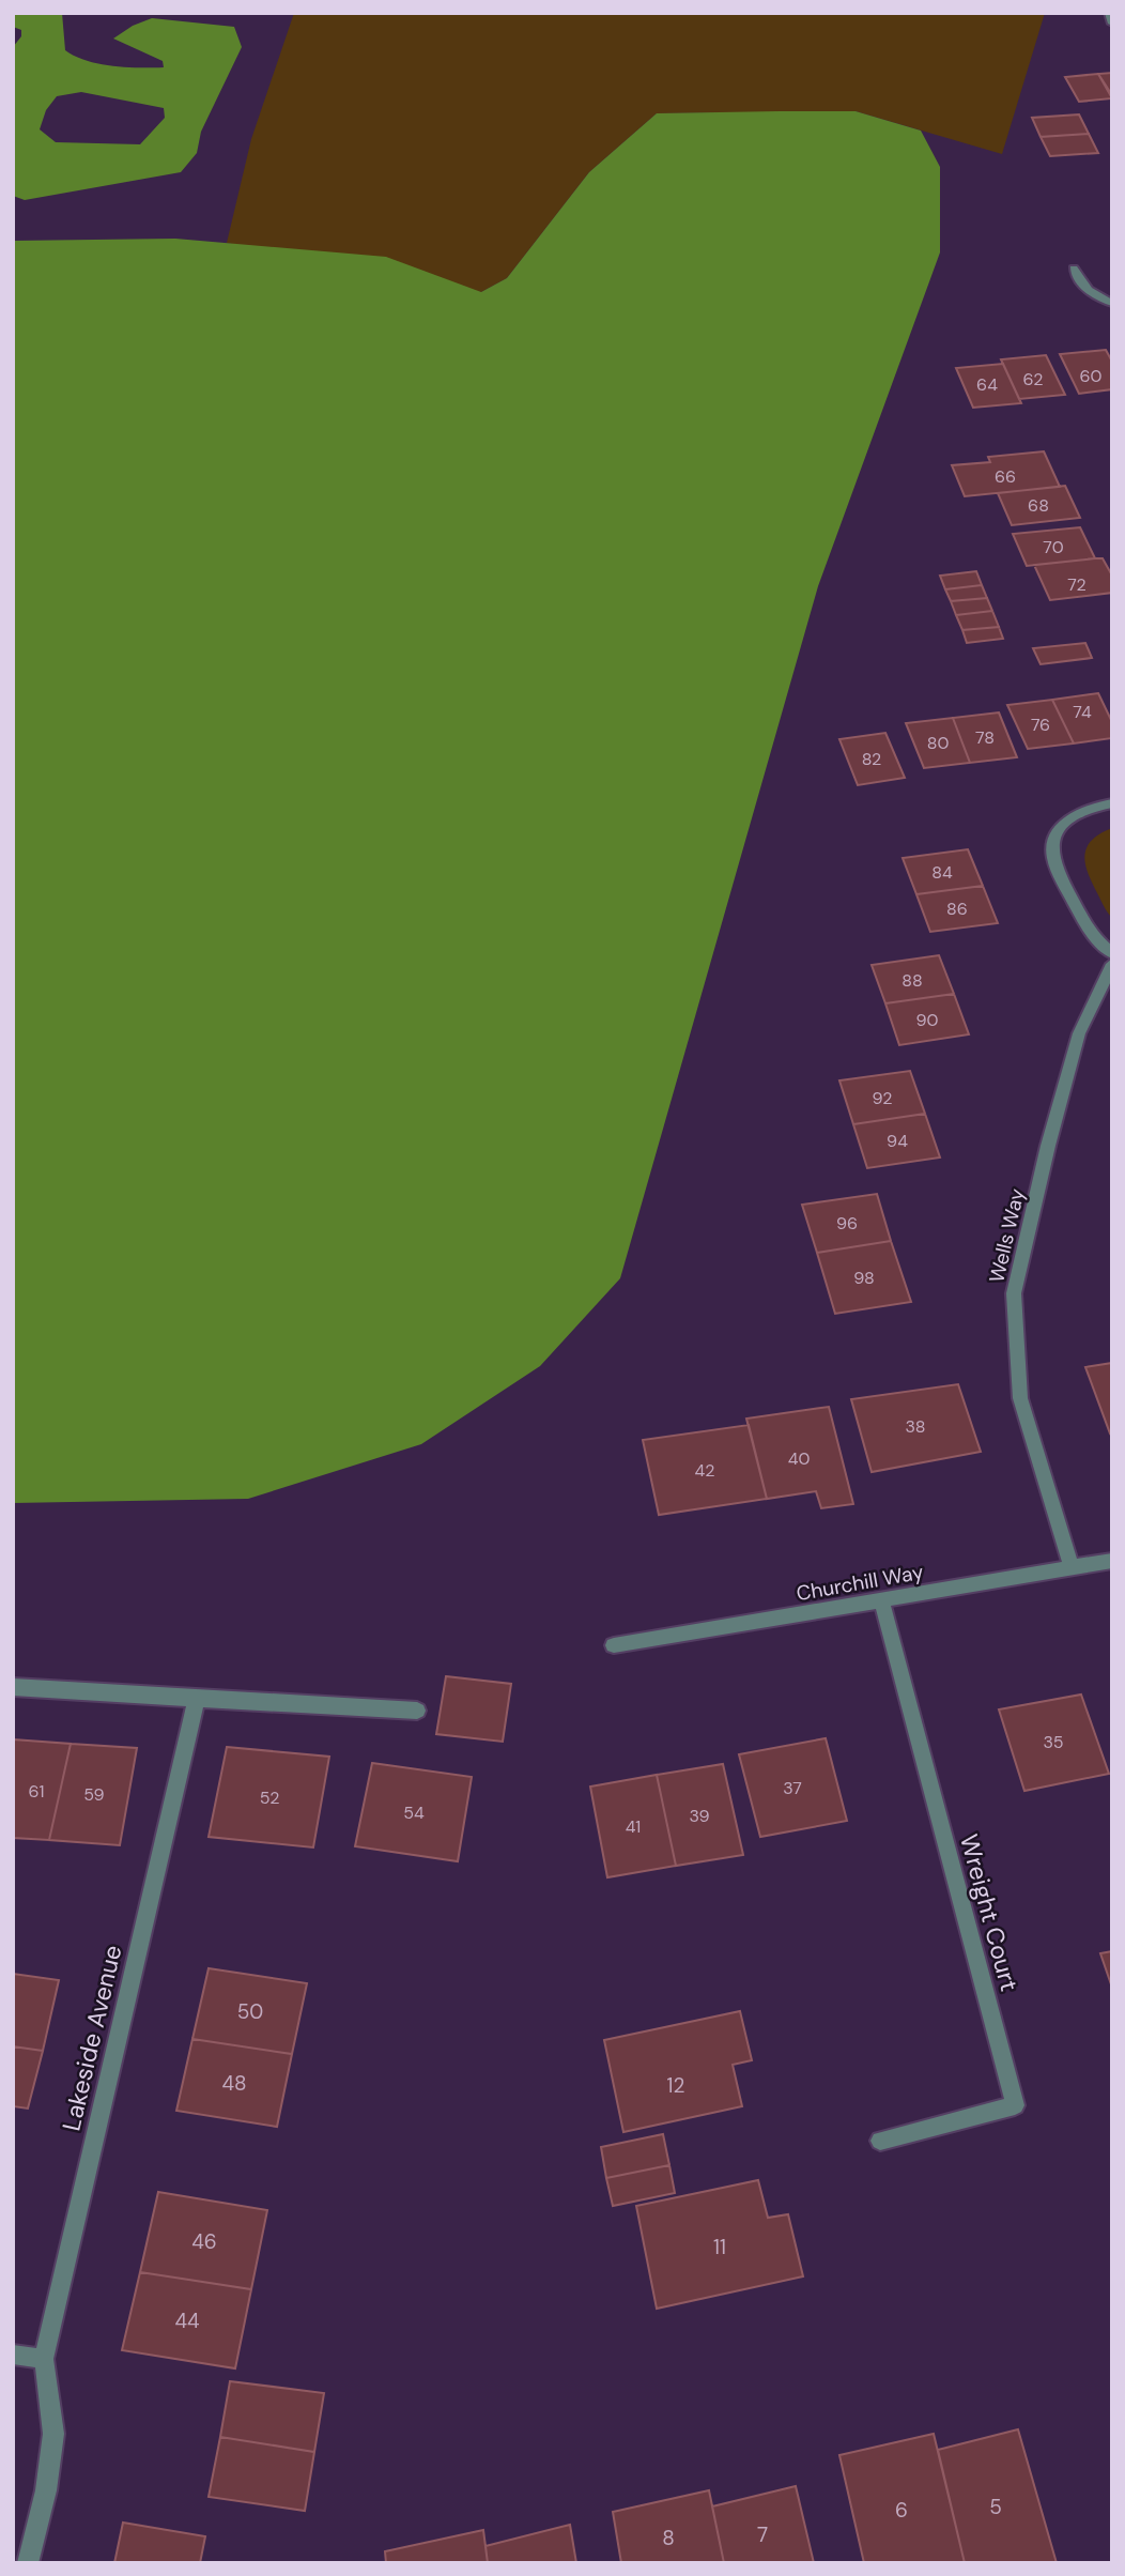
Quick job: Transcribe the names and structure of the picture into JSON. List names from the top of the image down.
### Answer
{
  "streets": {
    "street": [
      "Wells Way",
      "Churchill Way",
      "Wreight Court",
      "Lakeside Avenue"
    ]
  },
  "crossings": [
    ["Wells Way", "Churchill Way"],
    ["Churchill Way", "Wreight Court"]
  ],
  "house_numbers": [
    "60",
    "62",
    "64",
    "66",
    "68",
    "70",
    "72",
    "74",
    "76",
    "78",
    "80",
    "82",
    "84",
    "86",
    "88",
    "90",
    "92",
    "94",
    "96",
    "98",
    "38",
    "40",
    "42",
    "35",
    "37",
    "61",
    "59",
    "52",
    "54",
    "39",
    "41",
    "50",
    "48",
    "12",
    "46",
    "11",
    "44",
    "5",
    "6",
    "7",
    "8"
  ]
}
